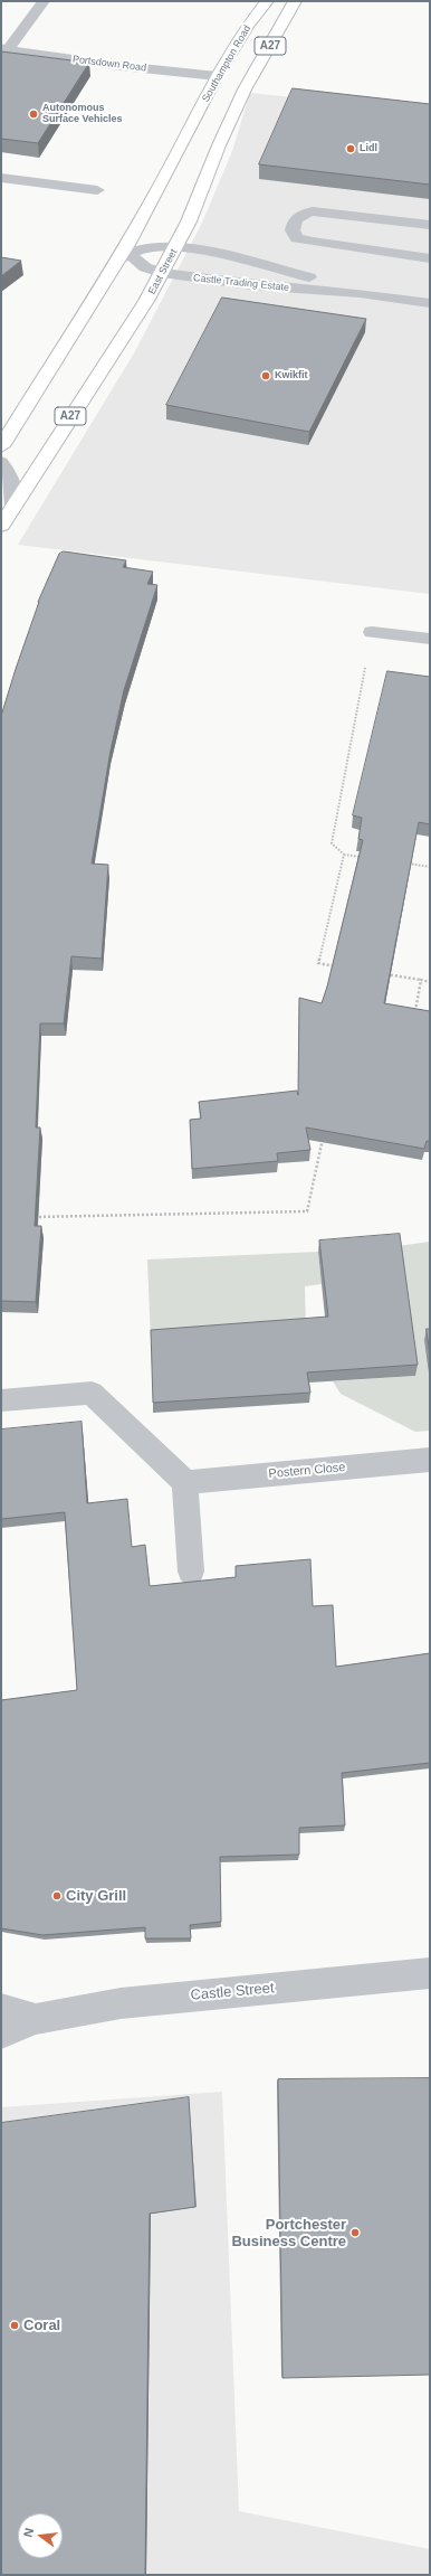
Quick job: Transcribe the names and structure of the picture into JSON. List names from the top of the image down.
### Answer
{
  "streets": {
    "main road": ["A27", "Southampton Road", "East Street"],
    "street": [
      "Portsdown Road",
      "Castle Trading Estate",
      "Postern Close",
      "Castle Street"
    ]
  },
  "crossings": [
    ["Portsdown Road", "Southampton Road"],
    ["Southampton Road", "Castle Trading Estate"],
    ["East Street", "Castle Trading Estate"]
  ],
  "places": [
    "Autonomous Surface Vehicles",
    "Lidl",
    "Kwikfit",
    "City Grill",
    "Portchester Business Centre",
    "Coral"
  ],
  "north": "left"
}
